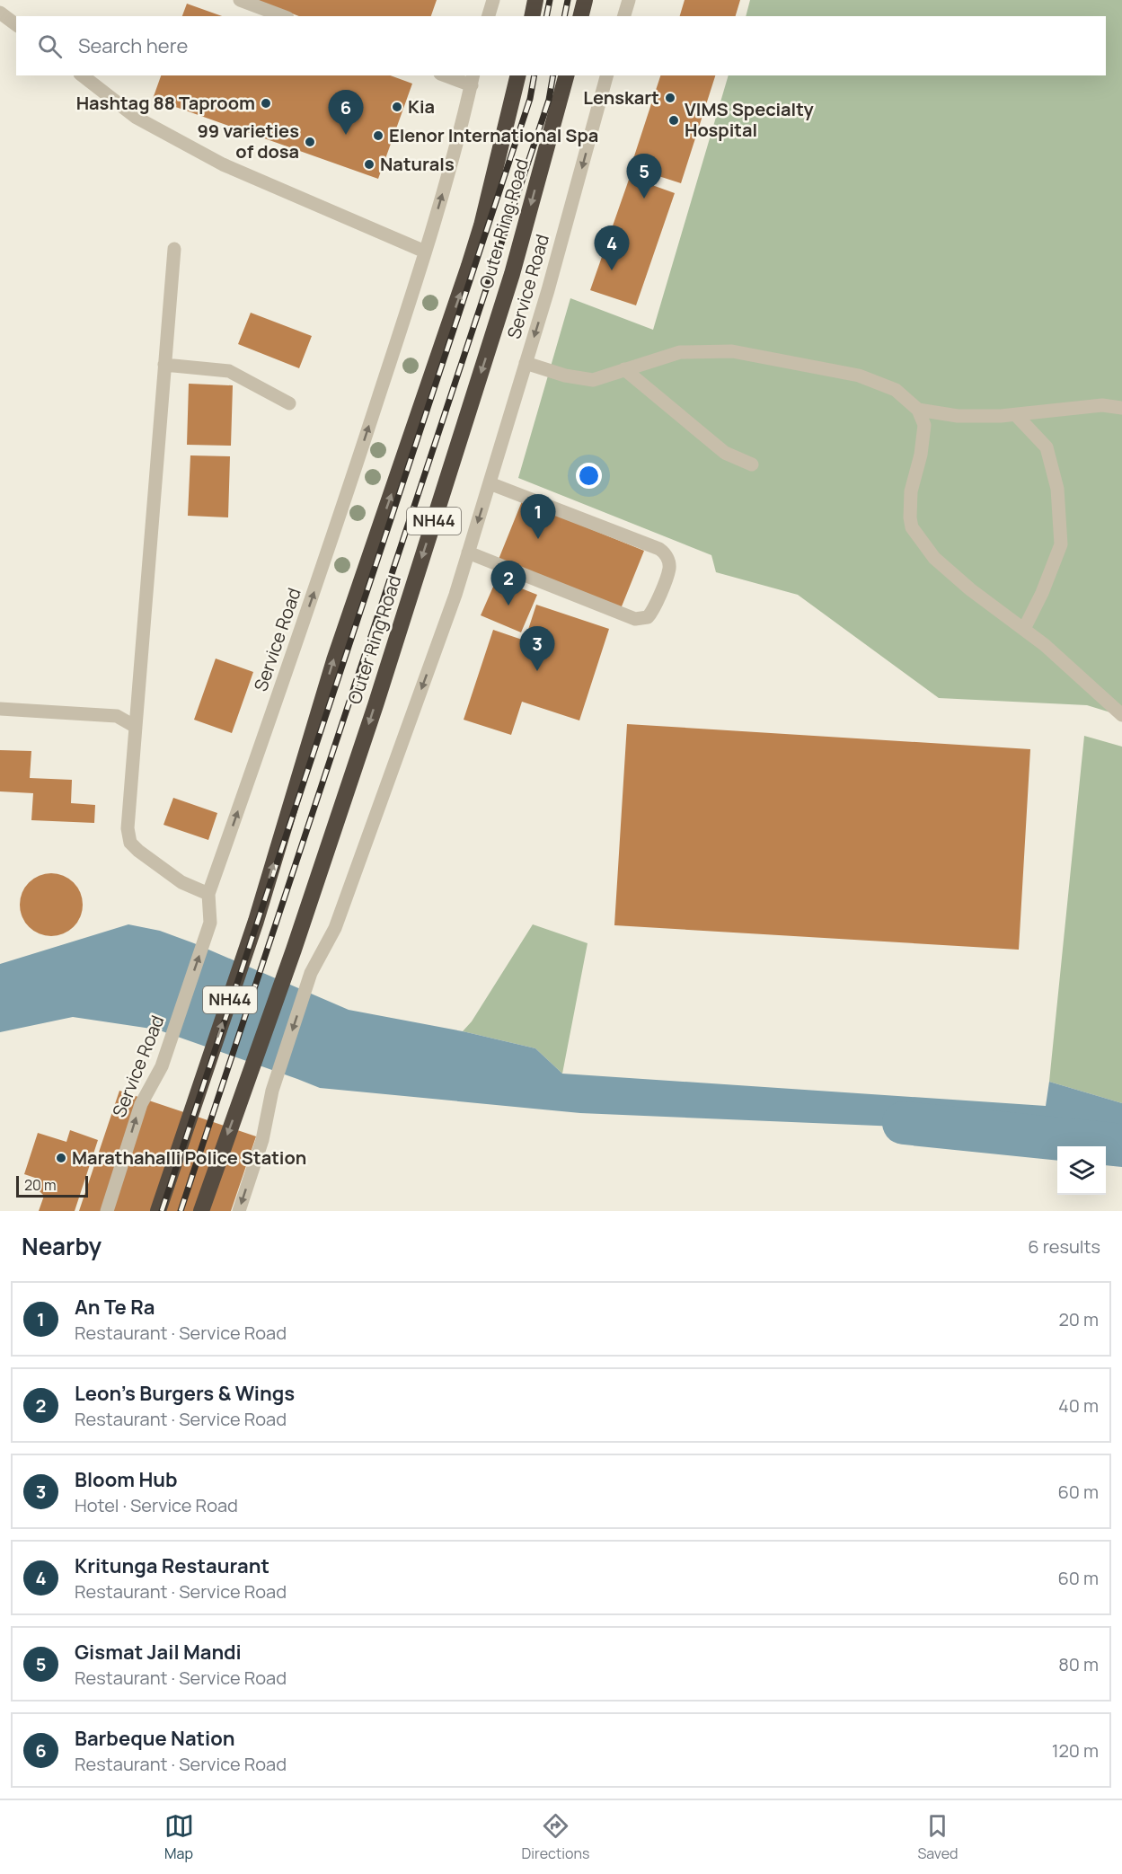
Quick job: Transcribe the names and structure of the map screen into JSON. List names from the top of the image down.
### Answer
{
  "streets": {
    "highway": ["Outer Ring Road", "NH44"],
    "street": ["Service Road"]
  },
  "places": [
    "Lenskart",
    "Hashtag 88 Taproom",
    "Kia",
    "VIMS Specialty Hospital",
    "Elenor International Spa",
    "99 varieties of dosa",
    "Naturals",
    "Marathahalli Police Station"
  ],
  "scale_bar": "20 m",
  "page": {
    "search": "Search here",
    "pins": [
      "6",
      "5",
      "4",
      "1",
      "2",
      "3"
    ],
    "scale": "20 m",
    "heading": ["Nearby", "6 results"],
    "list": [
      {
        "mark": "1",
        "name": "An Te Ra",
        "note": "Restaurant · Service Road",
        "value": "20 m"
      },
      {
        "mark": "2",
        "name": "Leon's Burgers & Wings",
        "note": "Restaurant · Service Road",
        "value": "40 m"
      },
      {
        "mark": "3",
        "name": "Bloom Hub",
        "note": "Hotel · Service Road",
        "value": "60 m"
      },
      {
        "mark": "4",
        "name": "Kritunga Restaurant",
        "note": "Restaurant · Service Road",
        "value": "60 m"
      },
      {
        "mark": "5",
        "name": "Gismat Jail Mandi",
        "note": "Restaurant · Service Road",
        "value": "80 m"
      },
      {
        "mark": "6",
        "name": "Barbeque Nation",
        "note": "Restaurant · Service Road",
        "value": "120 m"
      }
    ],
    "nav": ["Map", "Directions", "Saved"]
  }
}
